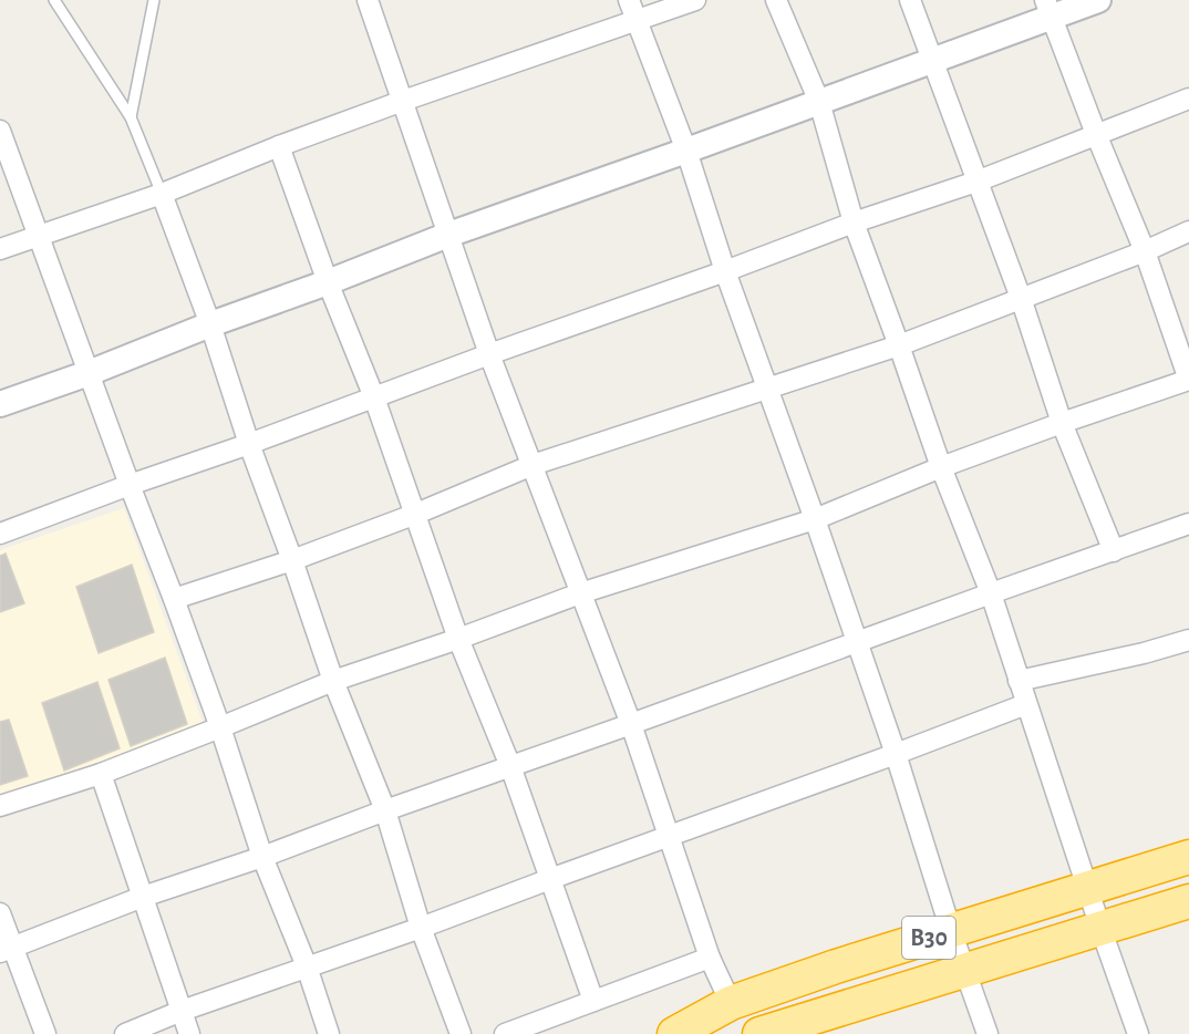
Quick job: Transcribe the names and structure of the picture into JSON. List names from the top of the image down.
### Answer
{
  "streets": {
    "highway": ["B30"]
  }
}
